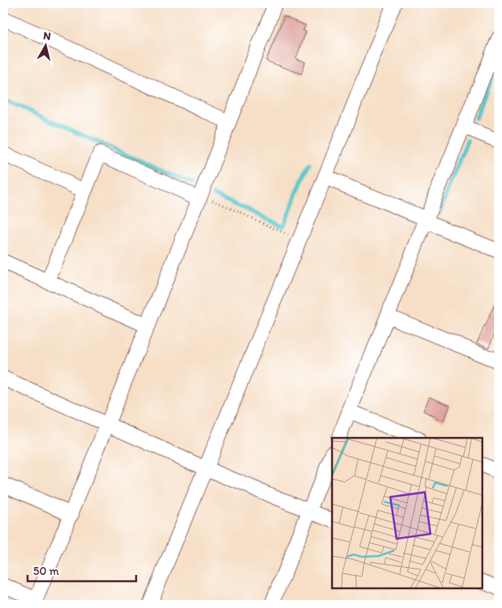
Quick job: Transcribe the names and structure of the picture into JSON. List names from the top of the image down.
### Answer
{
  "scale_bar": "50 m",
  "north": "top"
}
